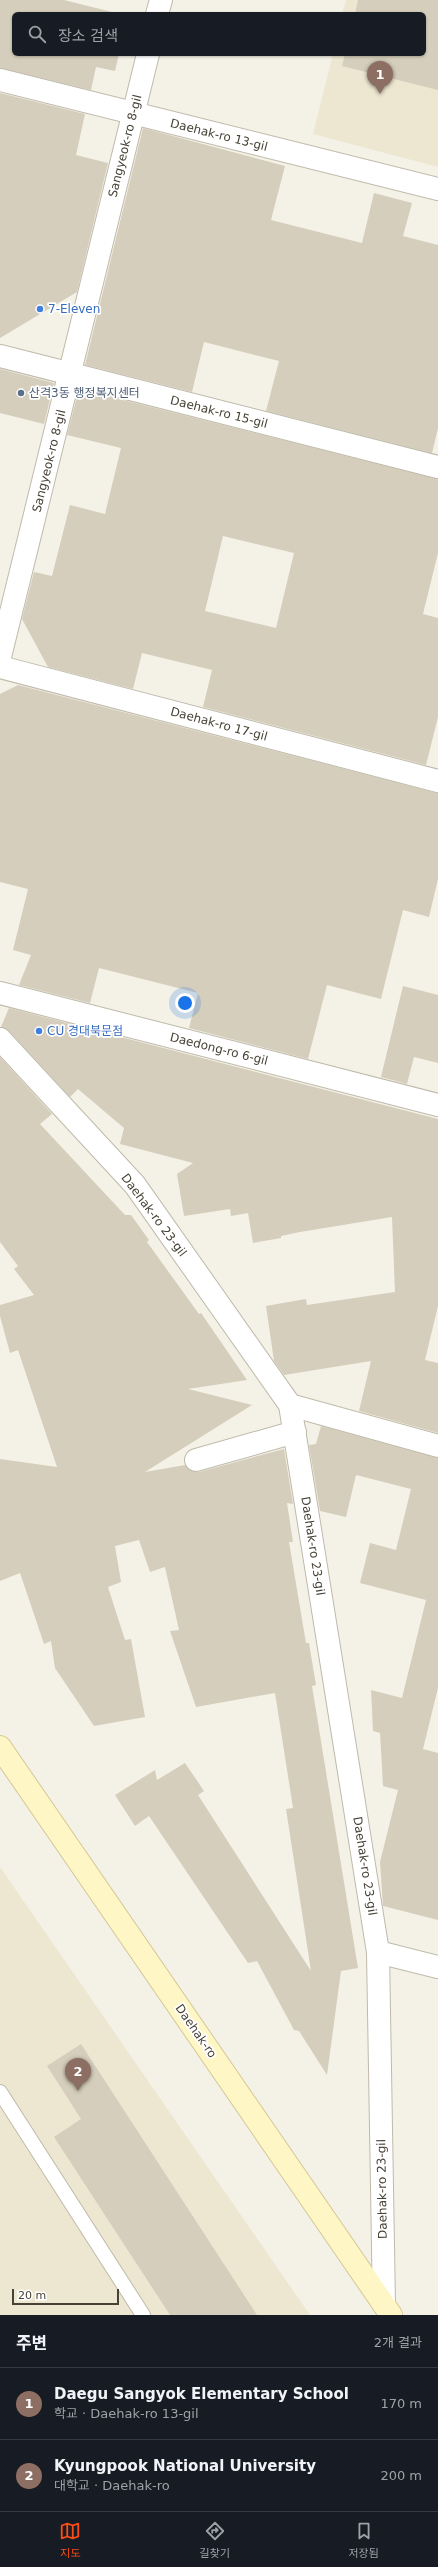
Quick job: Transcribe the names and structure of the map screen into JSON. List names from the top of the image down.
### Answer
{
  "streets": {
    "main road": ["Daehak-ro"],
    "street": [
      "Daehak-ro 13-gil",
      "Sangyeok-ro 8-gil",
      "Daehak-ro 15-gil",
      "Daehak-ro 17-gil",
      "Daedong-ro 6-gil",
      "Daehak-ro 23-gil"
    ]
  },
  "crossings": [
    ["Daehak-ro 13-gil", "Sangyeok-ro 8-gil"],
    ["Sangyeok-ro 8-gil", "Daehak-ro 15-gil"],
    ["Daehak-ro 23-gil", "Daehak-ro"]
  ],
  "places": ["7-Eleven", "산격3동 행정복지센터", "CU 경대북문점"],
  "scale_bar": "20 m",
  "page": {
    "search": "장소 검색",
    "pins": ["1", "2"],
    "scale": "20 m",
    "heading": ["주변", "2개 결과"],
    "list": [
      {
        "mark": "1",
        "name": "Daegu Sangyok Elementary School",
        "note": "학교 · Daehak-ro 13-gil",
        "value": "170 m"
      },
      {
        "mark": "2",
        "name": "Kyungpook National University",
        "note": "대학교 · Daehak-ro",
        "value": "200 m"
      }
    ],
    "nav": ["지도", "길찾기", "저장됨"]
  }
}
